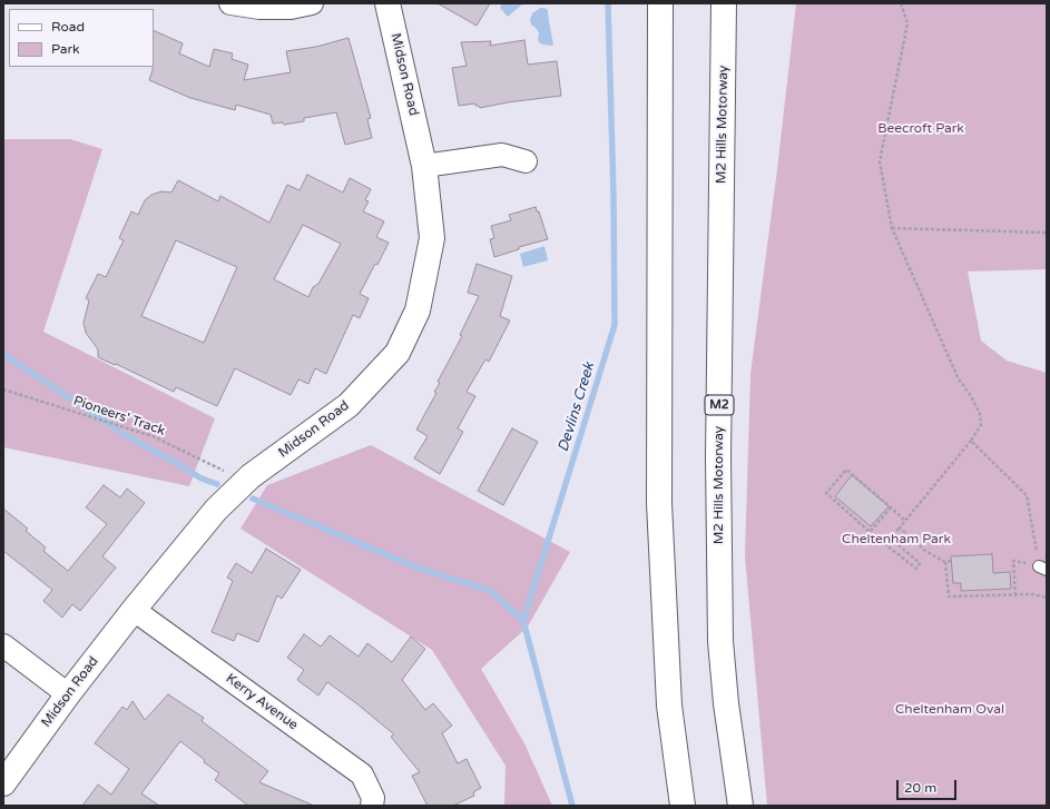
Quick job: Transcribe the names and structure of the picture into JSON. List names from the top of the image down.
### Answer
{
  "streets": {
    "main road": ["Midson Road", "M2 Hills Motorway", "M2"],
    "street": ["Kerry Avenue"],
    "path": ["Pioneers' Track"]
  },
  "crossings": [
    ["Midson Road", "Pioneers' Track"],
    ["Midson Road", "Kerry Avenue"]
  ],
  "water": ["Devlins Creek"],
  "parks": ["Beecroft Park", "Cheltenham Park", "Cheltenham Oval"],
  "legend": ["Road", "Park"],
  "scale_bar": "20 m"
}
